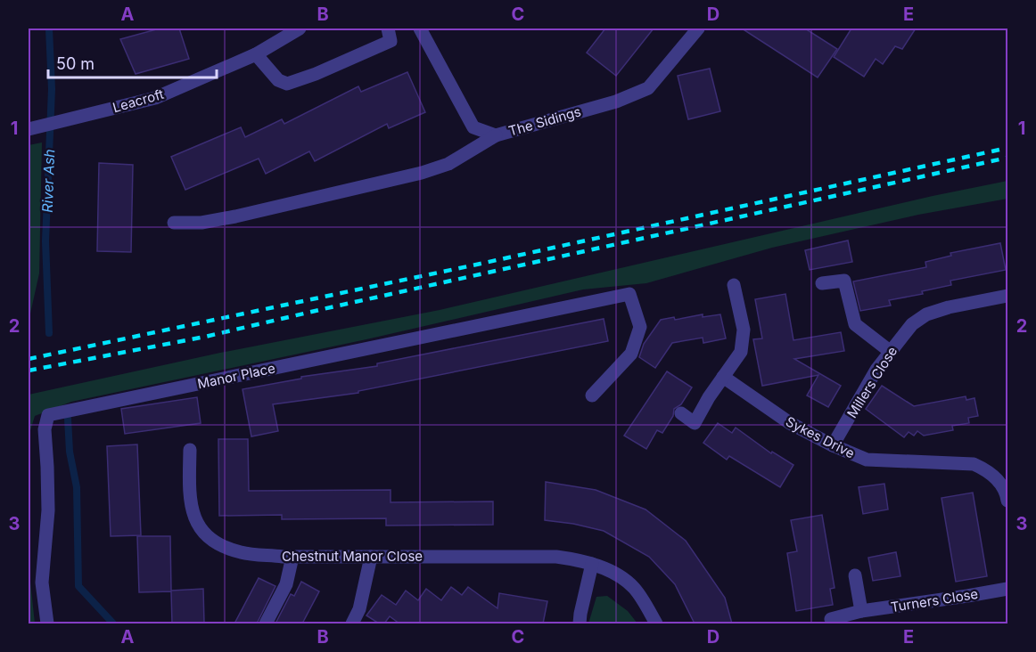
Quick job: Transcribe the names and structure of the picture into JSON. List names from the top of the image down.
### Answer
{
  "streets": {
    "street": [
      "Leacroft",
      "The Sidings",
      "Manor Place",
      "Millers Close",
      "Sykes Drive",
      "Chestnut Manor Close",
      "Turners Close"
    ]
  },
  "crossings": [
    ["Millers Close", "Sykes Drive"]
  ],
  "water": ["River Ash"],
  "scale_bar": "50 m",
  "grid": {
    "columns": [
      "A",
      "B",
      "C",
      "D",
      "E"
    ],
    "rows": ["1", "2", "3"]
  }
}
